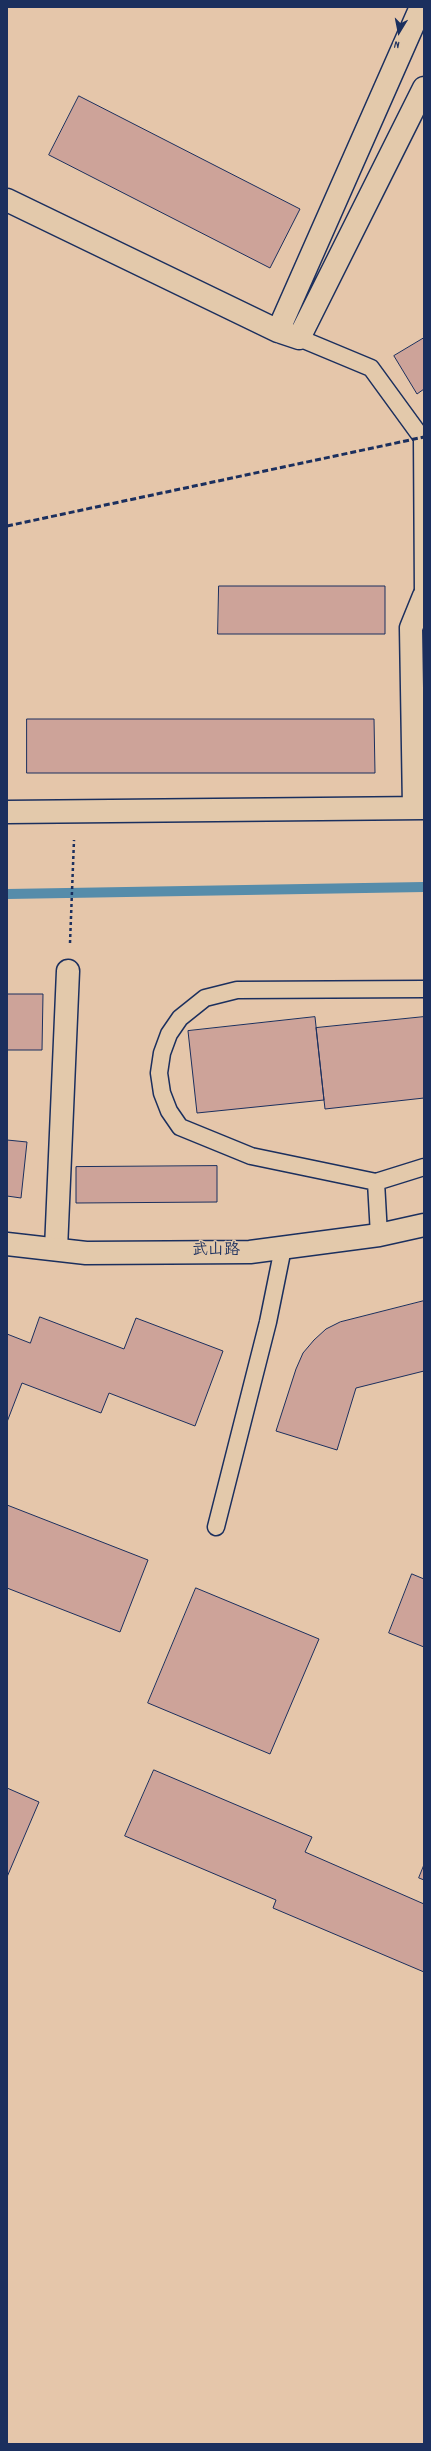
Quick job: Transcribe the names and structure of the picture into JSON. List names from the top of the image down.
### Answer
{
  "streets": {
    "street": ["武山路"]
  },
  "north": "bottom"
}
